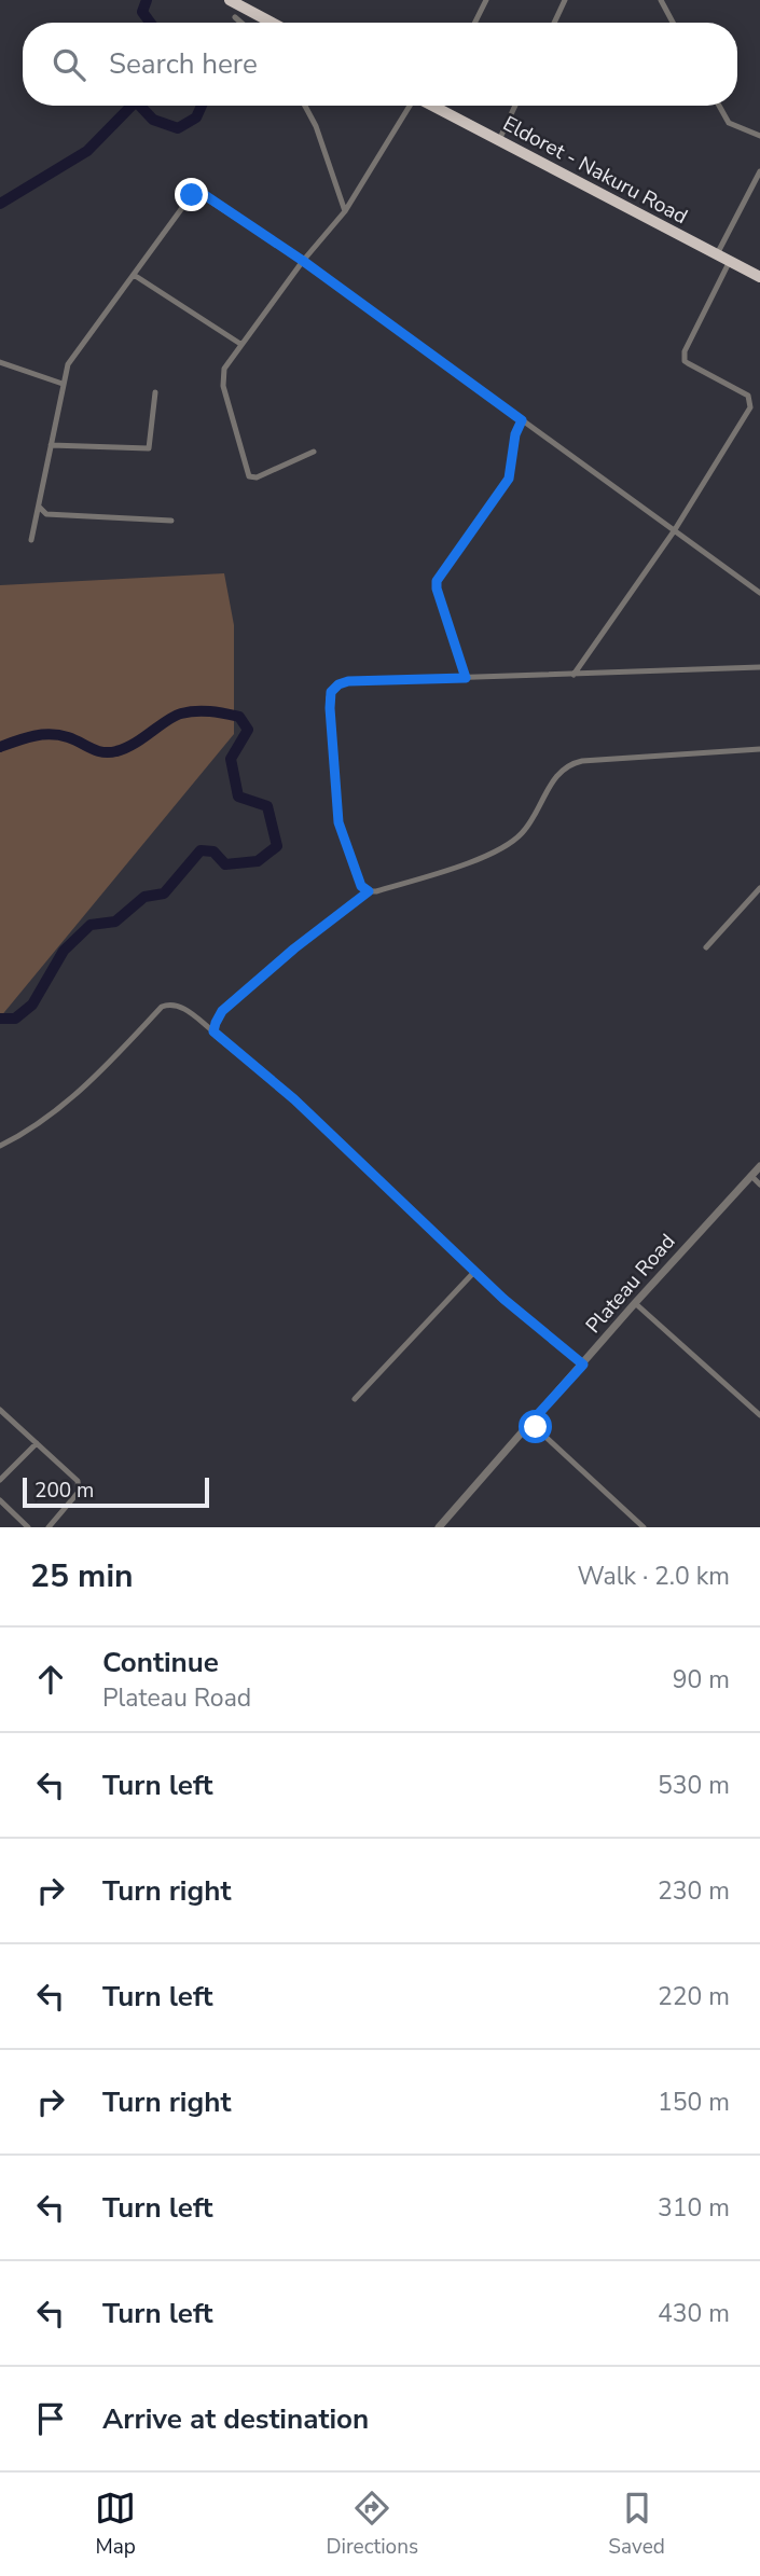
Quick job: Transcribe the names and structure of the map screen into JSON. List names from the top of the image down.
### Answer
{
  "streets": {
    "highway": ["Eldoret - Nakuru Road"],
    "street": ["Plateau Road"]
  },
  "scale_bar": "200 m",
  "page": {
    "search": "Search here",
    "scale": "200 m",
    "heading": ["25 min", "Walk · 2.0 km"],
    "list": [
      ["Continue", "Plateau Road", "90 m"],
      ["Turn left", "530 m"],
      ["Turn right", "230 m"],
      ["Turn left", "220 m"],
      ["Turn right", "150 m"],
      ["Turn left", "310 m"],
      ["Turn left", "430 m"],
      "Arrive at destination"
    ],
    "nav": ["Map", "Directions", "Saved"]
  }
}
